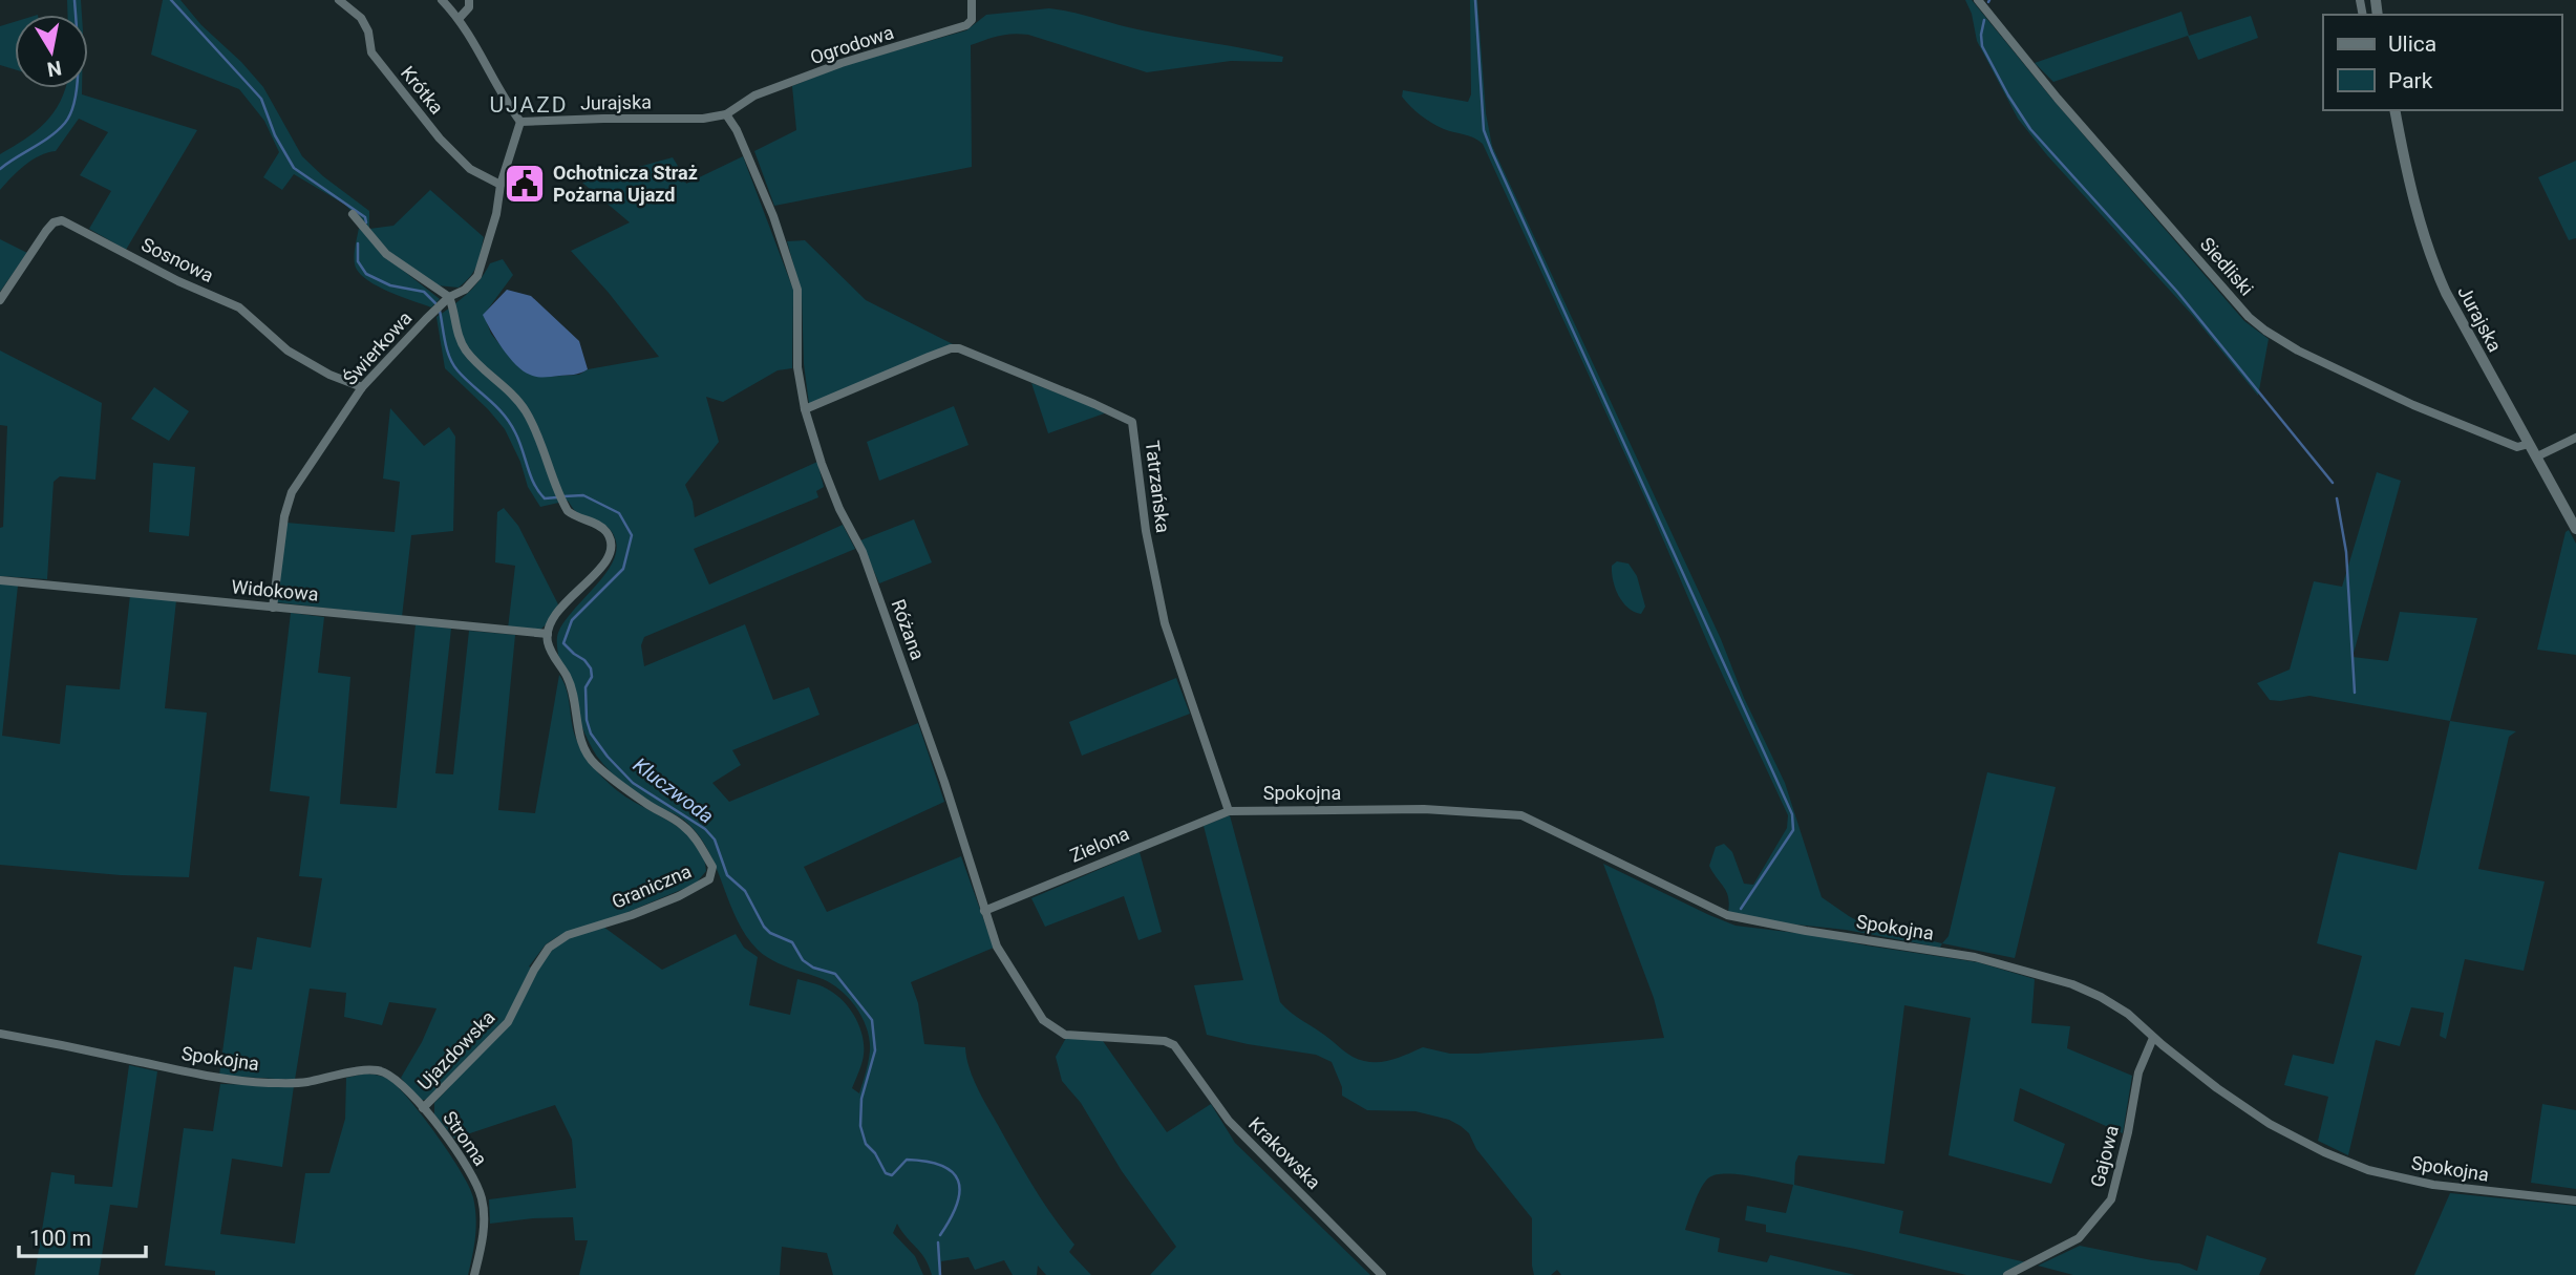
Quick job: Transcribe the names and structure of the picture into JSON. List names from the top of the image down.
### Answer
{
  "streets": {
    "street": [
      "Ogrodowa",
      "Krótka",
      "Jurajska",
      "Sosnowa",
      "Siedliski",
      "Świerkowa",
      "Tatrzańska",
      "Widokowa",
      "Różana",
      "Spokojna",
      "Zielona",
      "Graniczna",
      "Ujazdowska",
      "Stroma",
      "Krakowska",
      "Gajowa"
    ]
  },
  "crossings": [
    ["Ogrodowa", "Jurajska"],
    ["Ogrodowa", "Różana"],
    ["Krótka", "Świerkowa"],
    ["Jurajska", "Siedliski"],
    ["Jurajska", "Świerkowa"],
    ["Jurajska", "Różana"],
    ["Sosnowa", "Świerkowa"],
    ["Świerkowa", "Widokowa"],
    ["Tatrzańska", "Różana"],
    ["Tatrzańska", "Spokojna"],
    ["Tatrzańska", "Zielona"],
    ["Widokowa", "Graniczna"],
    ["Różana", "Zielona"],
    ["Różana", "Krakowska"],
    ["Spokojna", "Zielona"],
    ["Spokojna", "Ujazdowska"],
    ["Spokojna", "Stroma"],
    ["Spokojna", "Gajowa"],
    ["Graniczna", "Ujazdowska"],
    ["Ujazdowska", "Stroma"]
  ],
  "districts": ["UJAZD"],
  "water": ["Kluczwoda"],
  "places": {
    "public building": ["Ochotnicza Straż Pożarna Ujazd"]
  },
  "legend": ["Ulica", "Park"],
  "scale_bar": "100 m",
  "north": "bottom"
}
